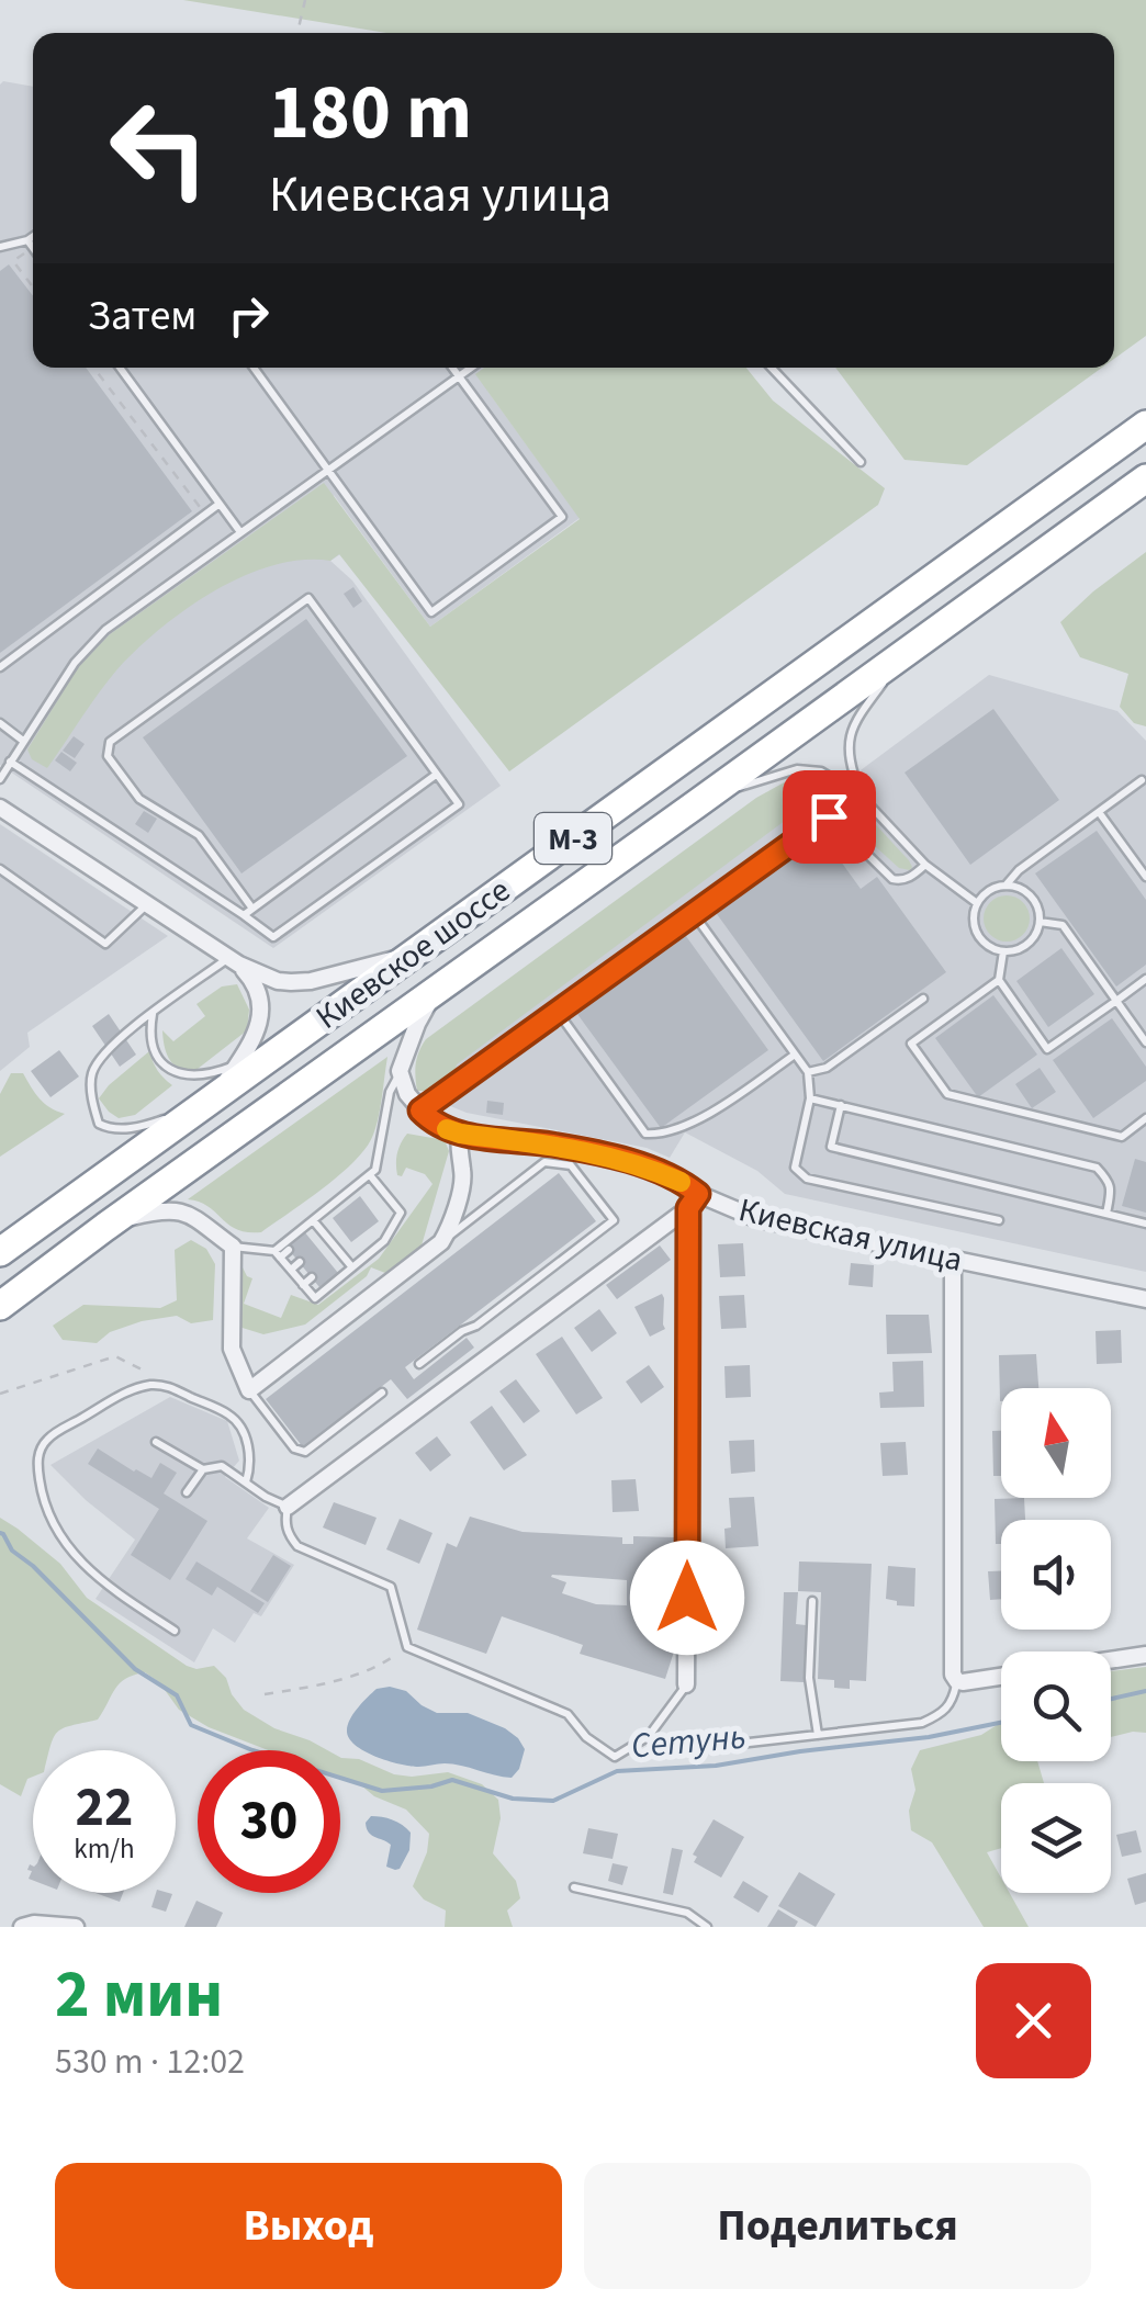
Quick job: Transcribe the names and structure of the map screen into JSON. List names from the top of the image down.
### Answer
{
  "streets": {
    "highway": ["М-3", "Киевское шоссе"],
    "street": ["Киевская улица"]
  },
  "water": ["Сетунь"],
  "north": "top",
  "page": {
    "turn": ["180 m", "Киевская улица"],
    "then": "Затем",
    "speed": "22 km/h",
    "limit": "30",
    "heading": ["2 мин", "530 m · 12:02"],
    "buttons": ["Выход", "Поделиться"]
  }
}
